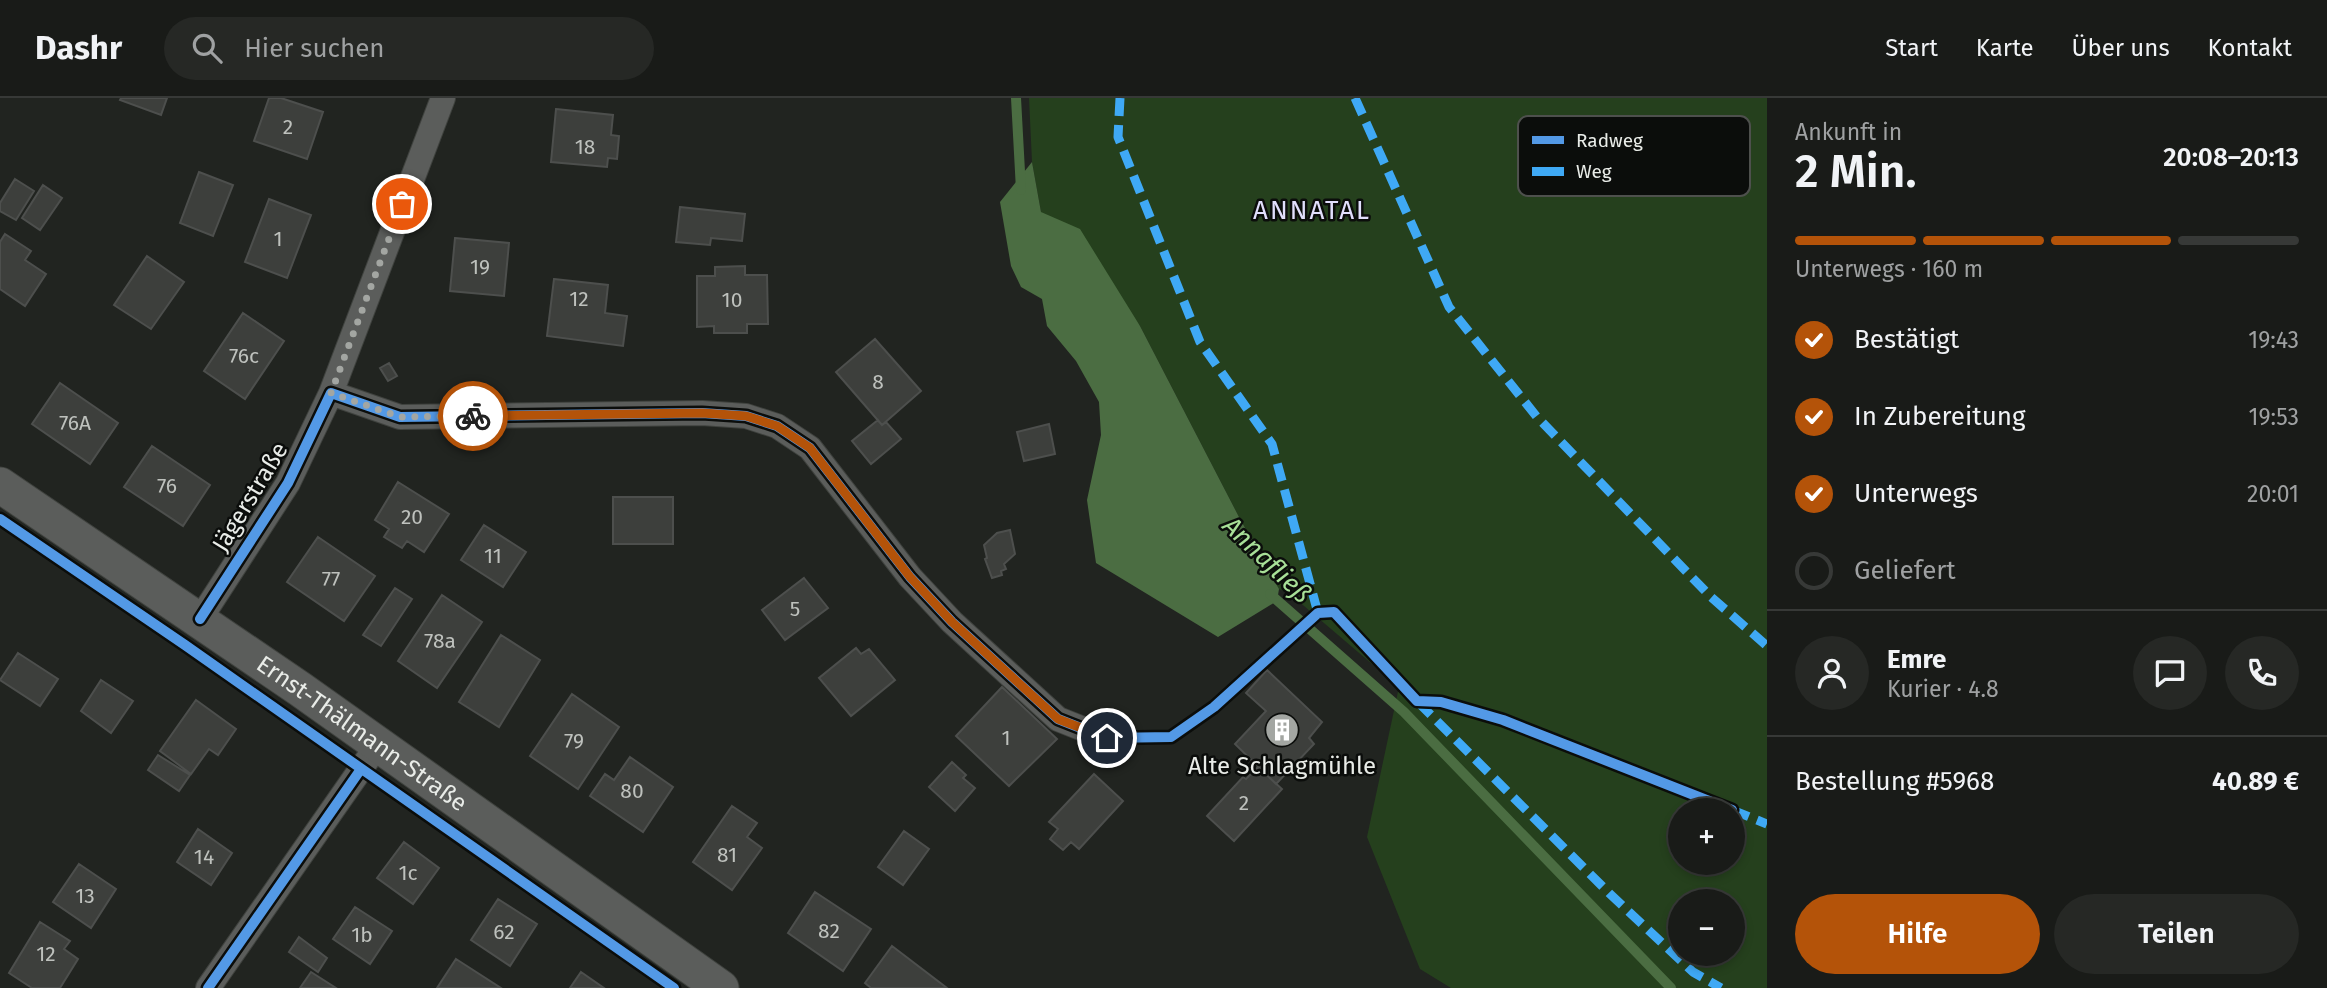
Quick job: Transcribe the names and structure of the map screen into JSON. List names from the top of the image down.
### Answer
{
  "streets": {
    "main road": ["Ernst-Thälmann-Straße"],
    "street": ["Jägerstraße"]
  },
  "crossings": [
    ["Jägerstraße", "Ernst-Thälmann-Straße"]
  ],
  "districts": ["ANNATAL"],
  "water": ["Annafließ"],
  "places": {
    "building": ["Alte Schlagmühle"]
  },
  "house_numbers": [
    "2",
    "18",
    "1",
    "19",
    "12",
    "10",
    "76c",
    "8",
    "76A",
    "76",
    "20",
    "11",
    "77",
    "5",
    "78a",
    "1",
    "79",
    "80",
    "2",
    "81",
    "14",
    "1c",
    "13",
    "82",
    "62",
    "1b",
    "12"
  ],
  "legend": ["Radweg", "Weg"],
  "page": {
    "header": "Dashr",
    "search": "Hier suchen",
    "nav": [
      "Start",
      "Karte",
      "Über uns",
      "Kontakt"
    ],
    "heading": ["2 Min.", "Ankunft in", "20:08–20:13"],
    "panel": [
      "Emre",
      "Kurier · 4.8",
      "Bestellung #5968",
      "40.89 €"
    ],
    "bar": "Unterwegs · 160 m",
    "list": [
      ["Bestätigt", "19:43"],
      ["In Zubereitung", "19:53"],
      ["Unterwegs", "20:01"],
      "Geliefert"
    ],
    "map_buttons": ["+", "−"],
    "buttons": ["Hilfe", "Teilen"]
  }
}
